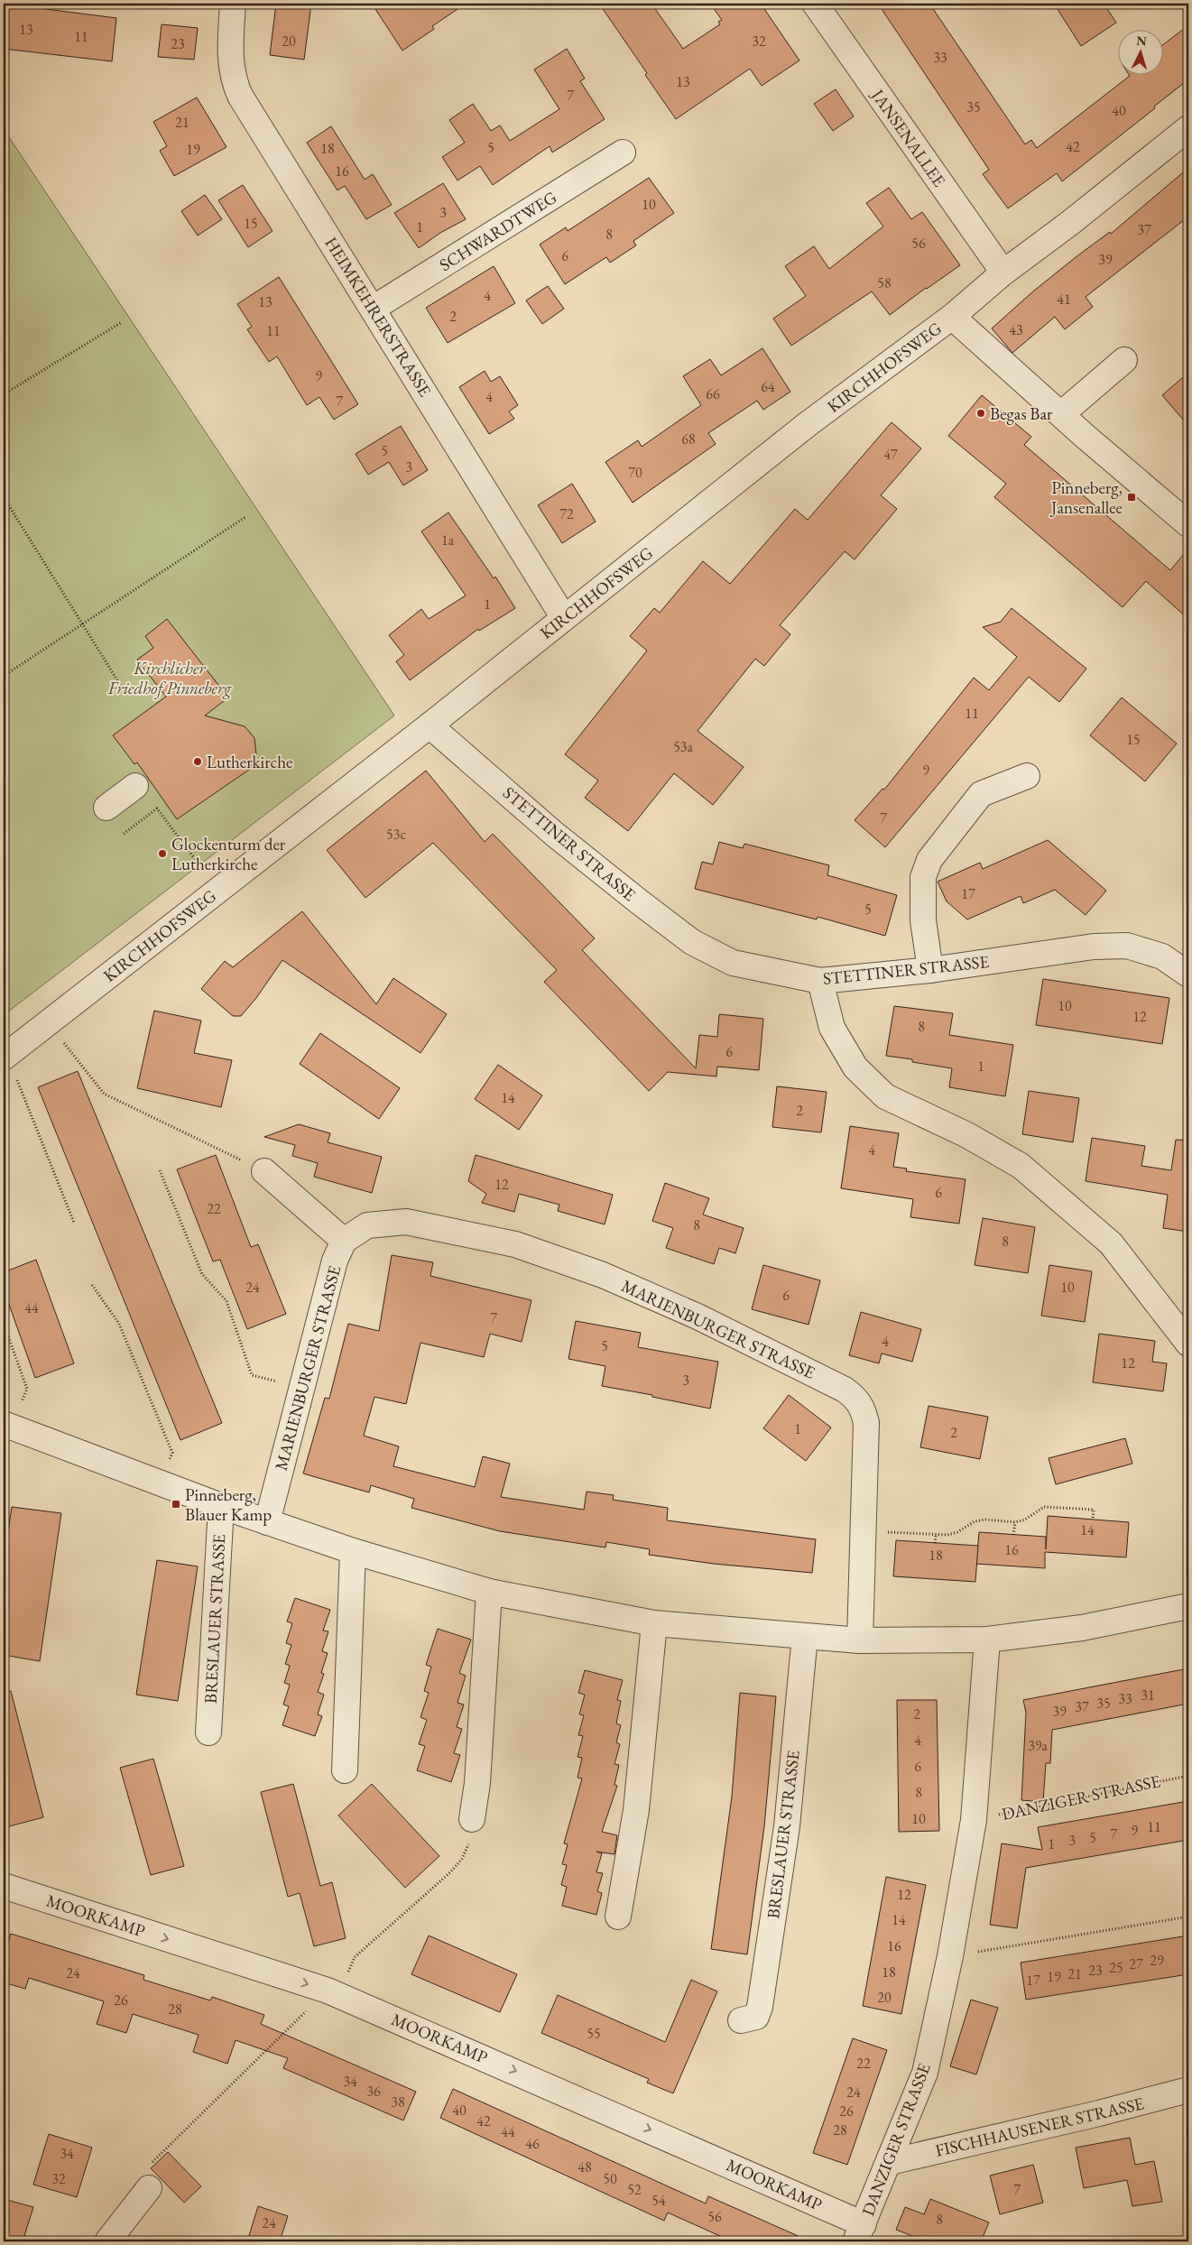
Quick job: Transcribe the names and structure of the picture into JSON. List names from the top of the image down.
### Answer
{
  "streets": {
    "street": [
      "JANSENALLEE",
      "SCHWARDTWEG",
      "HEIMKEHRERSTRASSE",
      "KIRCHHOFSWEG",
      "STETTINER STRASSE",
      "MARIENBURGER STRASSE",
      "BRESLAUER STRASSE",
      "DANZIGER STRASSE",
      "MOORKAMP",
      "FISCHHAUSENER STRASSE"
    ]
  },
  "crossings": [
    ["JANSENALLEE", "KIRCHHOFSWEG"],
    ["SCHWARDTWEG", "HEIMKEHRERSTRASSE"],
    ["HEIMKEHRERSTRASSE", "KIRCHHOFSWEG"],
    ["KIRCHHOFSWEG", "STETTINER STRASSE"],
    ["MARIENBURGER STRASSE", "BRESLAUER STRASSE"],
    ["BRESLAUER STRASSE", "DANZIGER STRASSE"],
    ["DANZIGER STRASSE", "MOORKAMP"],
    ["DANZIGER STRASSE", "FISCHHAUSENER STRASSE"]
  ],
  "one_way": ["MOORKAMP"],
  "parks": ["Kirchlicher Friedhof Pinneberg"],
  "places": {
    "other": ["Begas Bar", "Lutherkirche", "Glockenturm der Lutherkirche"],
    "transit": ["Pinneberg, Jansenallee", "Pinneberg, Blauer Kamp"]
  },
  "house_numbers": [
    "13",
    "11",
    "20",
    "32",
    "23",
    "33",
    "13",
    "7",
    "35",
    "40",
    "21",
    "42",
    "5",
    "18",
    "19",
    "16",
    "10",
    "3",
    "15",
    "1",
    "37",
    "8",
    "56",
    "6",
    "39",
    "58",
    "4",
    "41",
    "13",
    "2",
    "43",
    "11",
    "9",
    "64",
    "66",
    "4",
    "7",
    "68",
    "5",
    "47",
    "3",
    "70",
    "72",
    "1a",
    "1",
    "11",
    "15",
    "53a",
    "9",
    "7",
    "53c",
    "17",
    "5",
    "10",
    "12",
    "8",
    "6",
    "1",
    "14",
    "2",
    "4",
    "12",
    "6",
    "22",
    "8",
    "8",
    "24",
    "10",
    "6",
    "44",
    "7",
    "4",
    "5",
    "12",
    "3",
    "1",
    "2",
    "14",
    "16",
    "18",
    "31",
    "33",
    "35",
    "37",
    "39",
    "2",
    "4",
    "39a",
    "6",
    "8",
    "10",
    "11",
    "9",
    "7",
    "5",
    "3",
    "1",
    "12",
    "14",
    "16",
    "29",
    "27",
    "25",
    "23",
    "18",
    "24",
    "21",
    "19",
    "17",
    "20",
    "26",
    "28",
    "55",
    "22",
    "34",
    "36",
    "24",
    "38",
    "40",
    "26",
    "42",
    "28",
    "44",
    "46",
    "34",
    "48",
    "32",
    "50",
    "52",
    "7",
    "54",
    "56",
    "8",
    "24"
  ],
  "north": "top"
}
